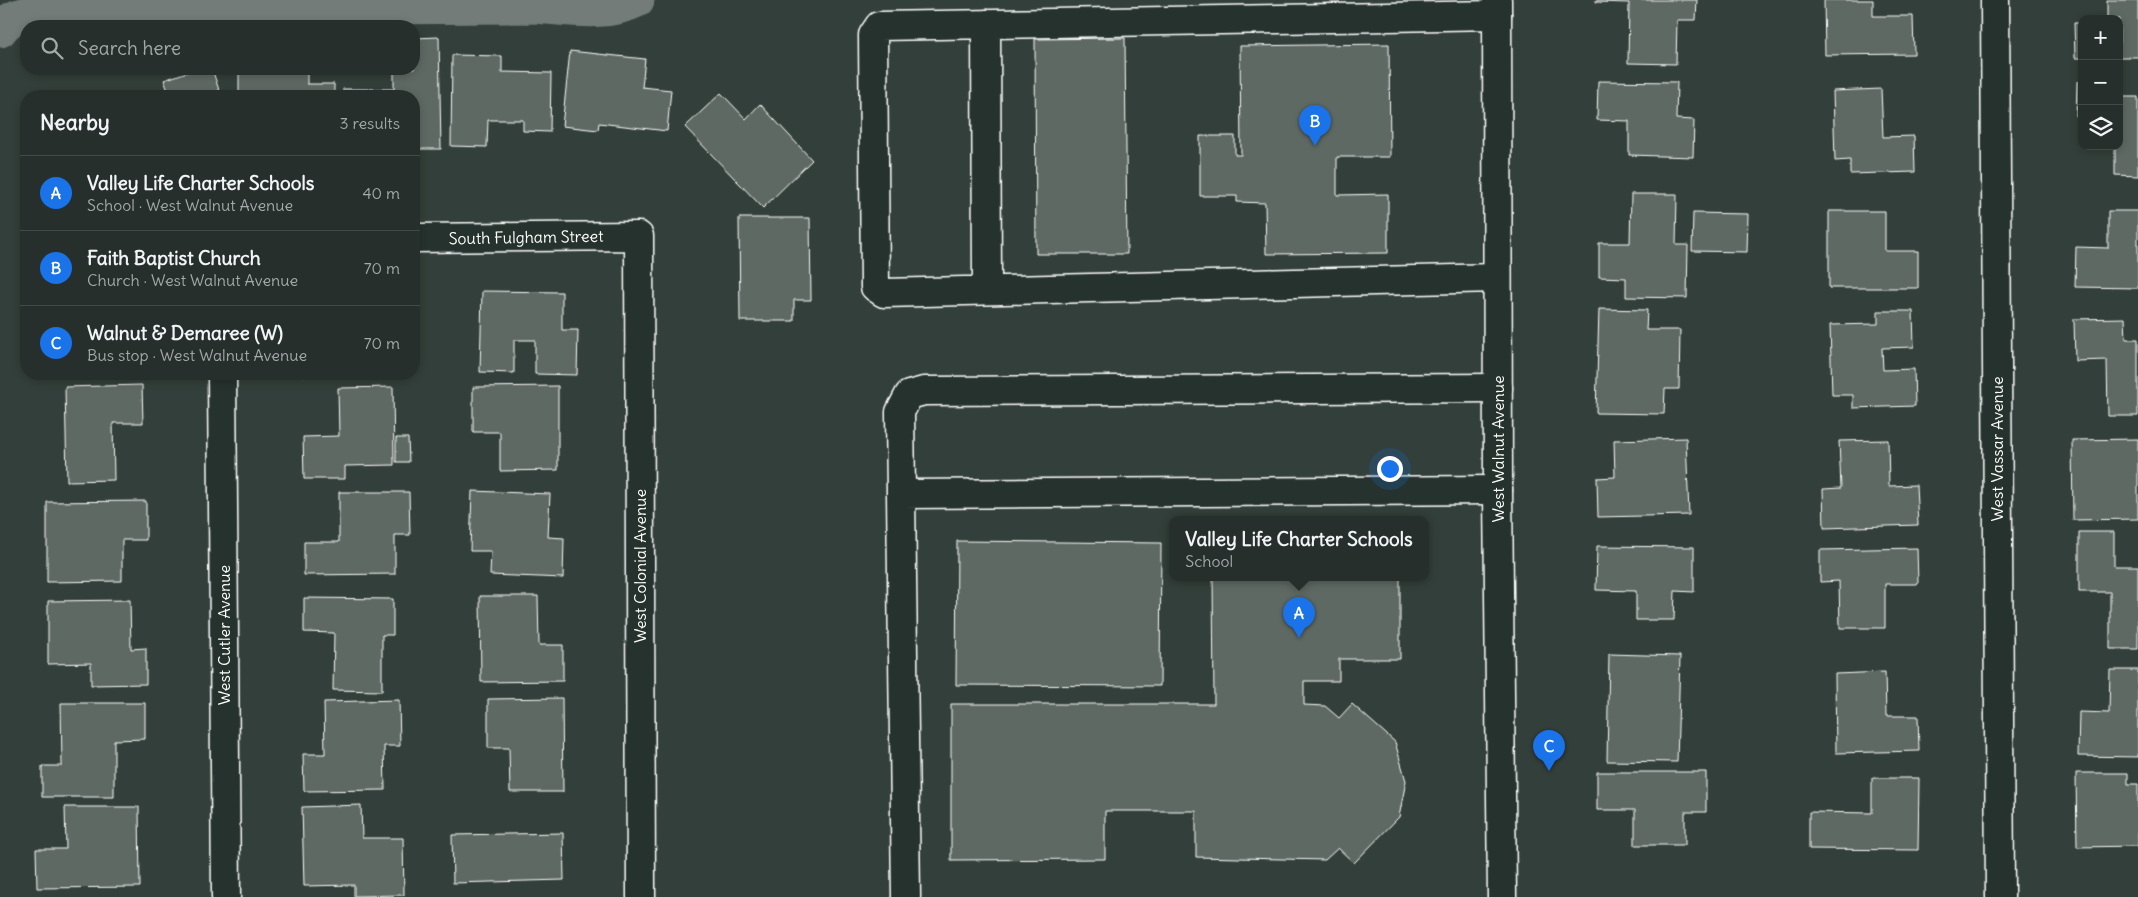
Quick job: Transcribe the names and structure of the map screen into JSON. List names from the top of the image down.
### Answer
{
  "streets": {
    "street": [
      "South Fulgham Street",
      "West Walnut Avenue",
      "West Vassar Avenue",
      "West Colonial Avenue",
      "West Cutler Avenue"
    ]
  },
  "crossings": [
    ["South Fulgham Street", "West Colonial Avenue"]
  ],
  "page": {
    "map_buttons": ["+", "−"],
    "search": "Search here",
    "heading": ["Nearby", "3 results"],
    "pins": ["B", "A", "C"],
    "list": [
      {
        "mark": "A",
        "name": "Valley Life Charter Schools",
        "note": "School · West Walnut Avenue",
        "value": "40 m"
      },
      {
        "mark": "B",
        "name": "Faith Baptist Church",
        "note": "Church · West Walnut Avenue",
        "value": "70 m"
      },
      {
        "mark": "C",
        "name": "Walnut & Demaree (W)",
        "note": "Bus stop · West Walnut Avenue",
        "value": "70 m"
      }
    ],
    "popup": ["Valley Life Charter Schools", "School"]
  }
}
